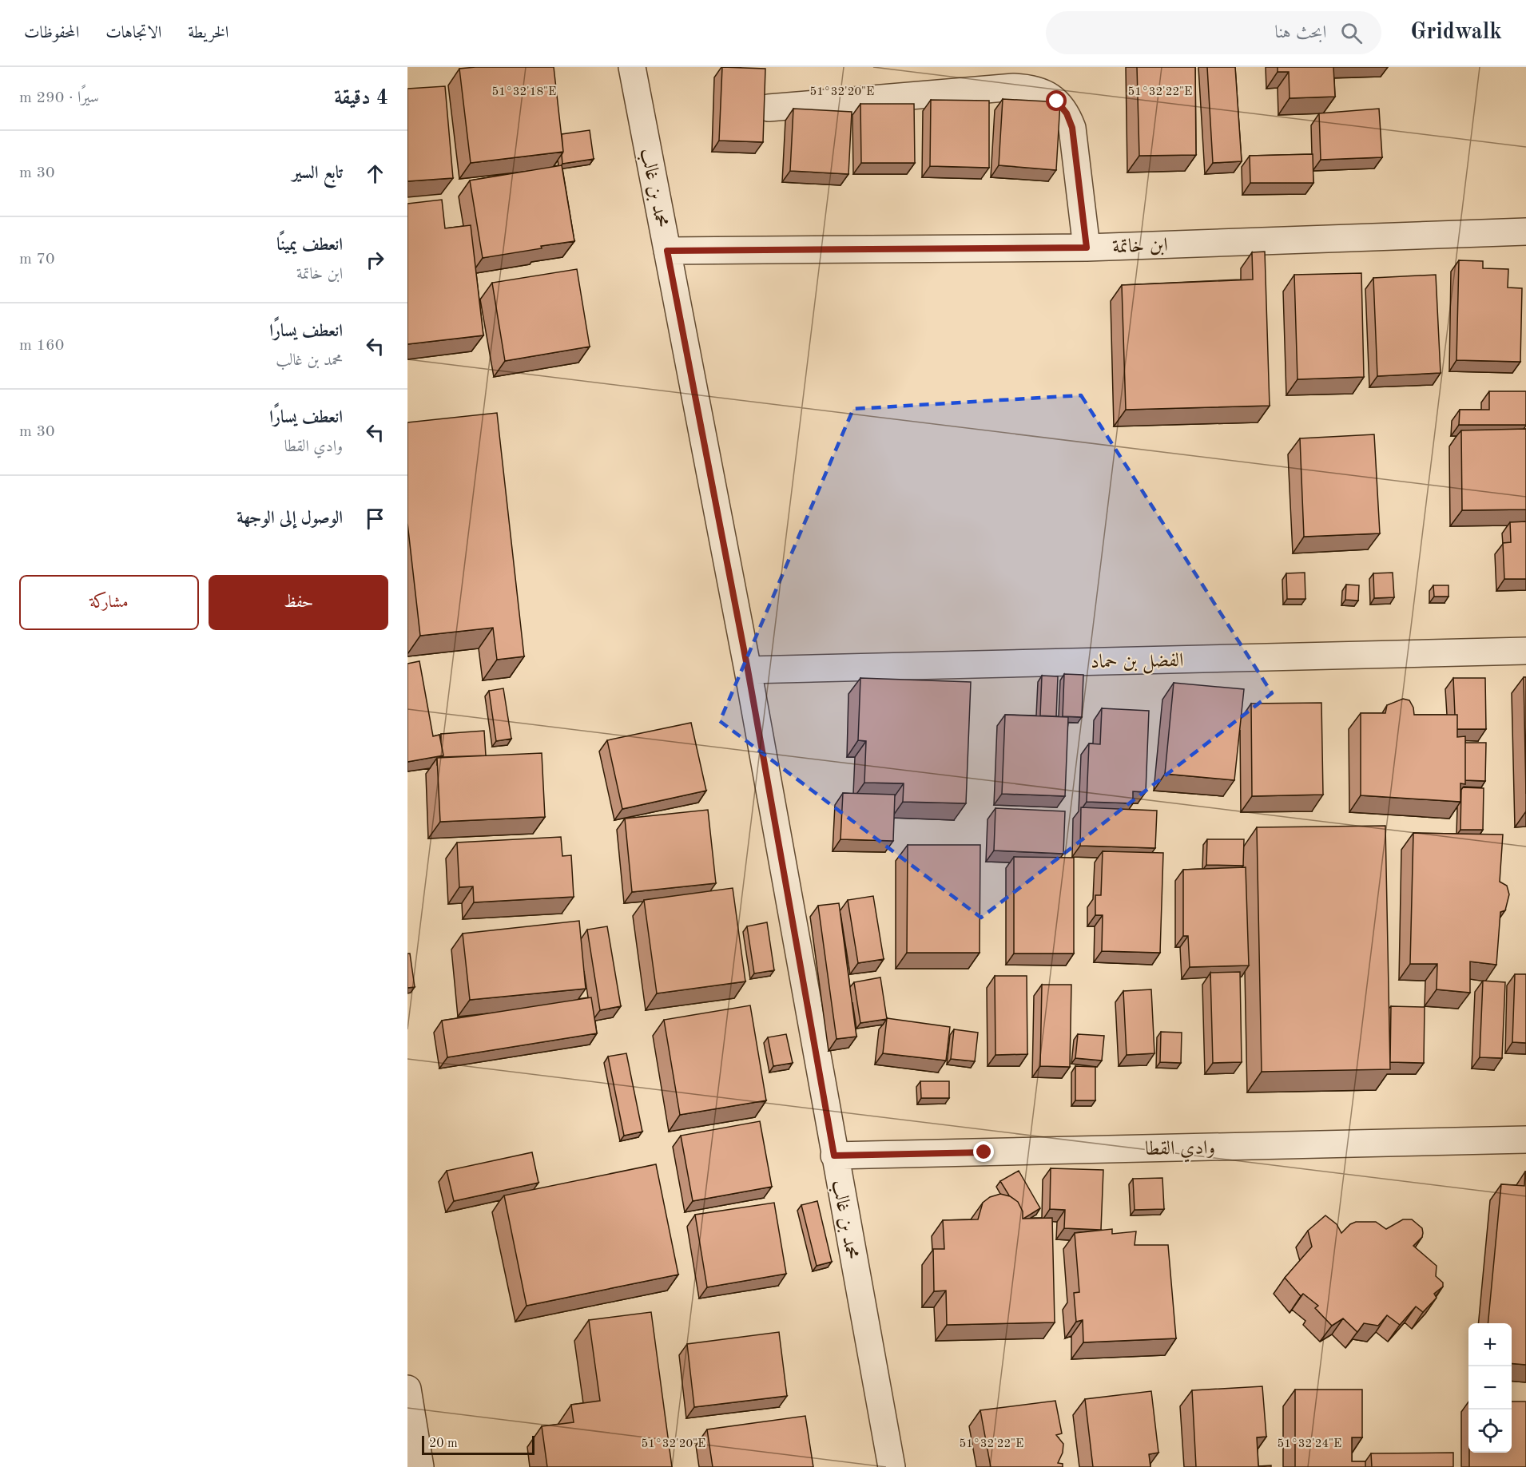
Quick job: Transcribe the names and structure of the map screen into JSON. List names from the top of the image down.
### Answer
{
  "streets": {
    "street": [
      "محمد بن غالب",
      "ابن خاتمة",
      "الفضل بن حماد",
      "وادي القطا"
    ]
  },
  "crossings": [
    ["محمد بن غالب", "ابن خاتمة"],
    ["محمد بن غالب", "الفضل بن حماد"],
    ["محمد بن غالب", "وادي القطا"]
  ],
  "scale_bar": "20 m",
  "page": {
    "header": "Gridwalk",
    "search": "ابحث هنا",
    "nav": ["الخريطة", "الاتجاهات", "المحفوظات"],
    "heading": ["4 دقيقة", "سيرًا · 290 m"],
    "list": [
      ["تابع السير", "30 m"],
      ["انعطف يمينًا", "ابن خاتمة", "70 m"],
      ["انعطف يسارًا", "محمد بن غالب", "160 m"],
      ["انعطف يسارًا", "وادي القطا", "30 m"],
      "الوصول إلى الوجهة"
    ],
    "buttons": ["حفظ", "مشاركة"],
    "map_buttons": ["+", "−"],
    "scale": "20 m"
  },
  "coordinates": [
    "51°32'18\"E",
    "51°32'20\"E",
    "51°32'22\"E",
    "51°32'24\"E"
  ]
}
